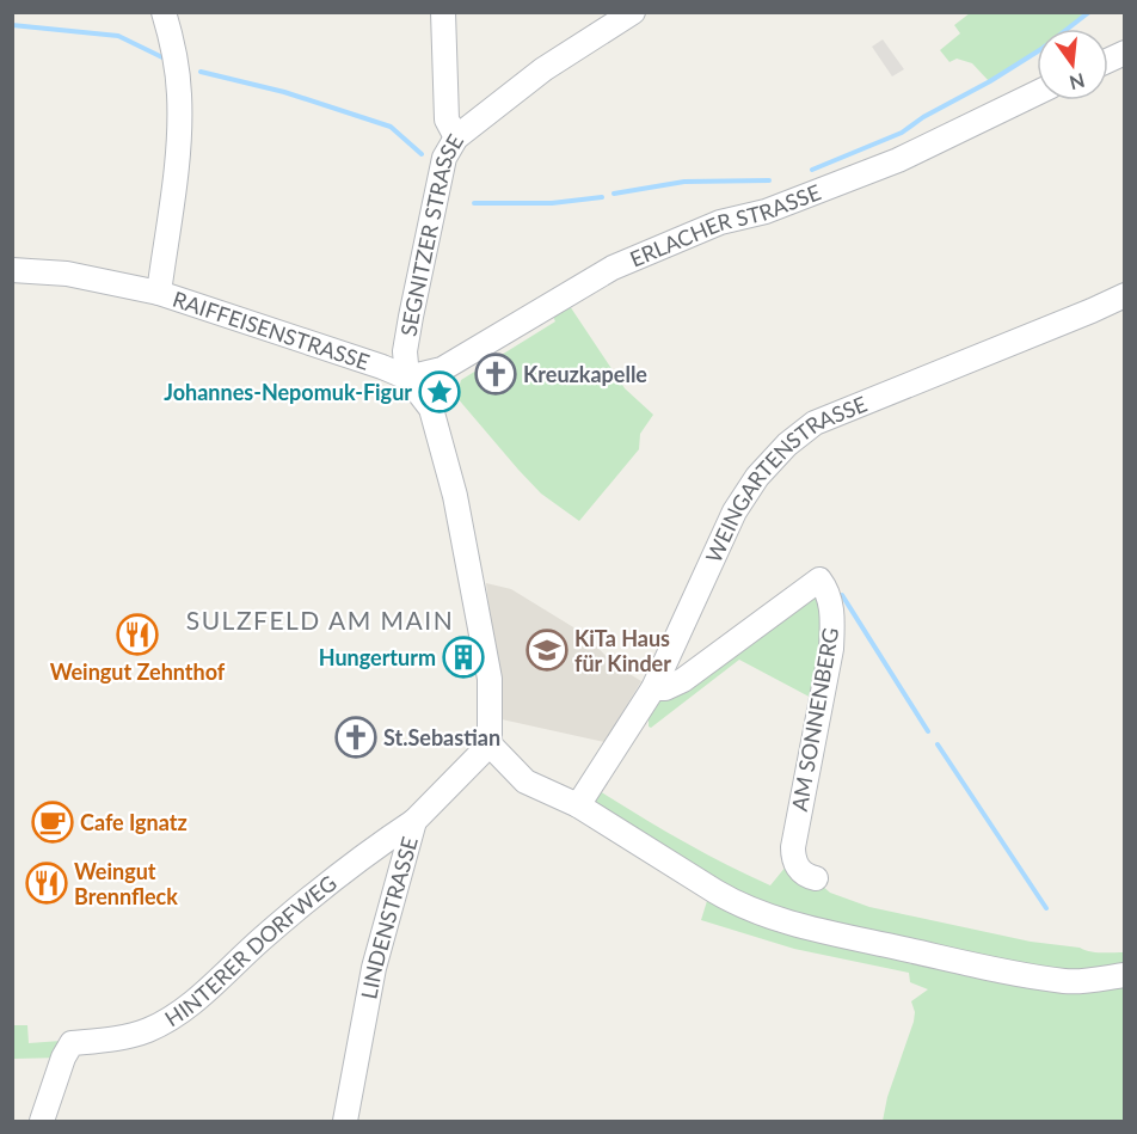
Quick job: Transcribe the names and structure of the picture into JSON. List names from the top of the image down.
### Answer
{
  "streets": {
    "street": [
      "ERLACHER STRASSE",
      "SEGNITZER STRASSE",
      "RAIFFEISENSTRASSE",
      "WEINGARTENSTRASSE",
      "AM SONNENBERG",
      "LINDENSTRASSE",
      "HINTERER DORFWEG"
    ]
  },
  "crossings": [
    ["ERLACHER STRASSE", "SEGNITZER STRASSE"],
    ["ERLACHER STRASSE", "RAIFFEISENSTRASSE"],
    ["SEGNITZER STRASSE", "RAIFFEISENSTRASSE"],
    ["WEINGARTENSTRASSE", "AM SONNENBERG"],
    ["LINDENSTRASSE", "HINTERER DORFWEG"]
  ],
  "districts": ["SULZFELD AM MAIN"],
  "places": {
    "church": ["Kreuzkapelle", "St.Sebastian"],
    "place": ["Johannes-Nepomuk-Figur"],
    "restaurant": ["Weingut Zehnthof", "Weingut Brennfleck"],
    "school or university": ["KiTa Haus für Kinder"],
    "building": ["Hungerturm"],
    "cafe": ["Cafe Ignatz"]
  },
  "north": "bottom"
}
